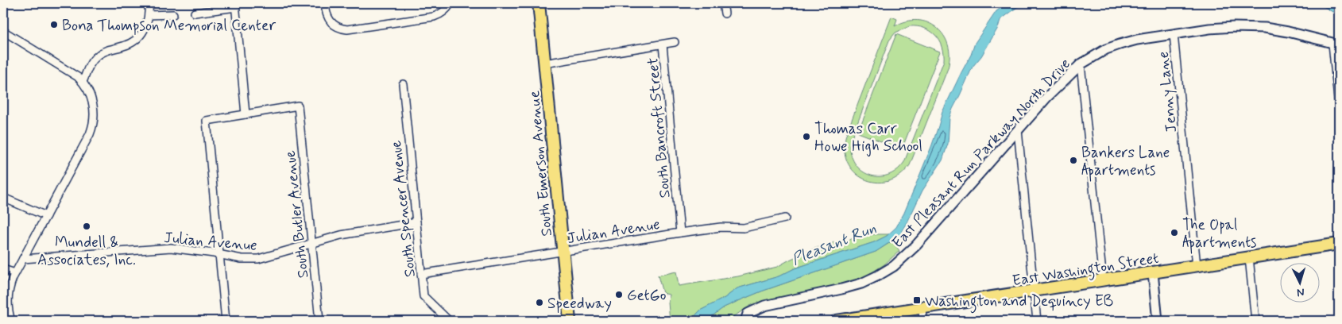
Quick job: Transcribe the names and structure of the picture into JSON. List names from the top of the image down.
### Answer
{
  "streets": {
    "main road": ["South Emerson Avenue", "East Washington Street"],
    "street": [
      "Jenny Lane",
      "South Bancroft Street",
      "East Pleasant Run Parkway North Drive",
      "South Spencer Avenue",
      "South Butler Avenue",
      "Julian Avenue"
    ]
  },
  "crossings": [
    ["Jenny Lane", "East Pleasant Run Parkway North Drive"],
    ["Jenny Lane", "East Washington Street"],
    ["South Bancroft Street", "Julian Avenue"],
    ["South Emerson Avenue", "Julian Avenue"],
    ["South Spencer Avenue", "Julian Avenue"],
    ["South Butler Avenue", "Julian Avenue"]
  ],
  "water": ["Pleasant Run"],
  "places": {
    "other": [
      "Bona Thompson Memorial Center",
      "Thomas Carr Howe High School",
      "Bankers Lane Apartments",
      "Mundell & Associates, Inc.",
      "The Opal Apartments",
      "GetGo",
      "Speedway"
    ],
    "transit": ["Washington and Dequincy EB"]
  },
  "north": "bottom"
}
